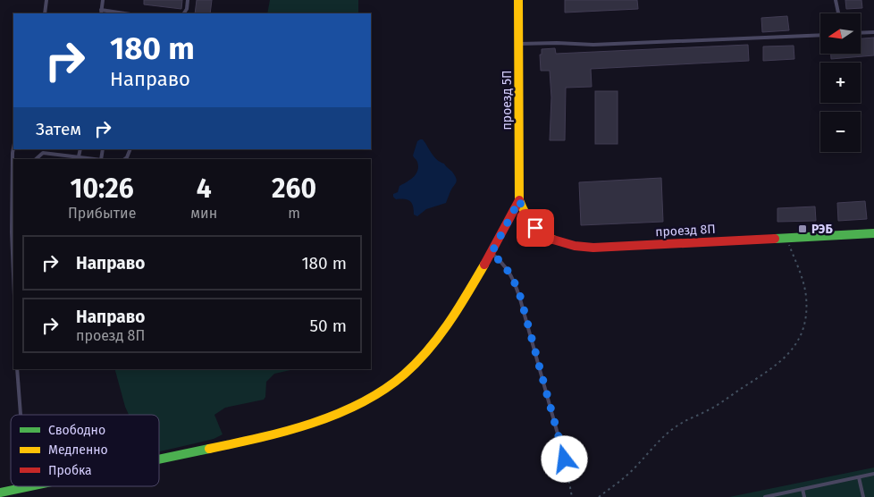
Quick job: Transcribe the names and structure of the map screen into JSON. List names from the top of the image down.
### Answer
{
  "streets": {
    "street": ["проезд 5П", "проезд 8П"]
  },
  "crossings": [
    ["проезд 5П", "проезд 8П"]
  ],
  "places": {
    "transit": ["РЭБ"]
  },
  "legend": ["Свободно", "Медленно", "Пробка"],
  "north": "left",
  "page": {
    "map_buttons": ["+", "−"],
    "turn": ["180 m", "Направо"],
    "then": "Затем",
    "eta": [
      "10:26",
      "Прибытие",
      "4",
      "мин",
      "260",
      "m"
    ],
    "list": [
      {
        "name": "Направо",
        "value": "180 m"
      },
      {
        "name": "Направо",
        "note": "проезд 8П",
        "value": "50 m"
      }
    ]
  }
}
